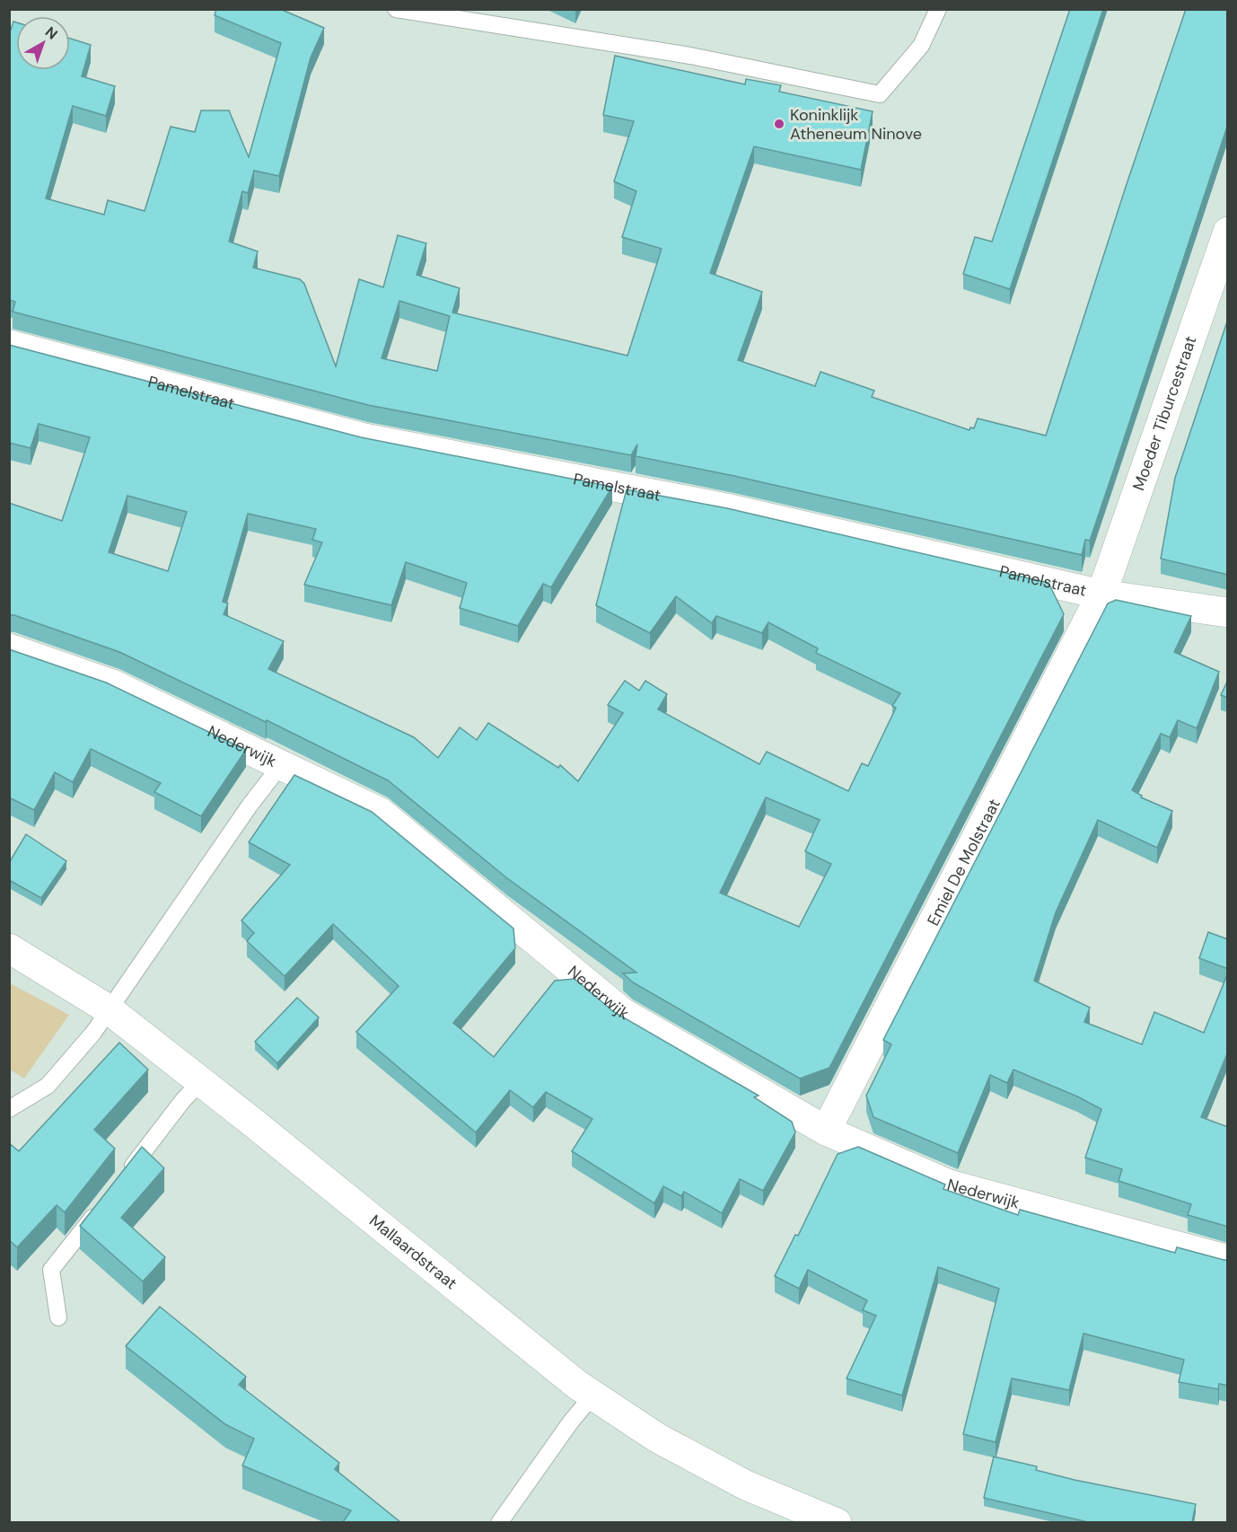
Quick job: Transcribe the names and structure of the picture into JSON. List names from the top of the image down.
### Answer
{
  "streets": {
    "street": [
      "Pamelstraat",
      "Moeder Tiburcestraat",
      "Nederwijk",
      "Emiel De Molstraat",
      "Mallaardstraat"
    ]
  },
  "crossings": [
    ["Pamelstraat", "Moeder Tiburcestraat"],
    ["Pamelstraat", "Emiel De Molstraat"],
    ["Moeder Tiburcestraat", "Emiel De Molstraat"],
    ["Nederwijk", "Emiel De Molstraat"]
  ],
  "places": ["Koninklijk Atheneum Ninove"],
  "north": "top right"
}
